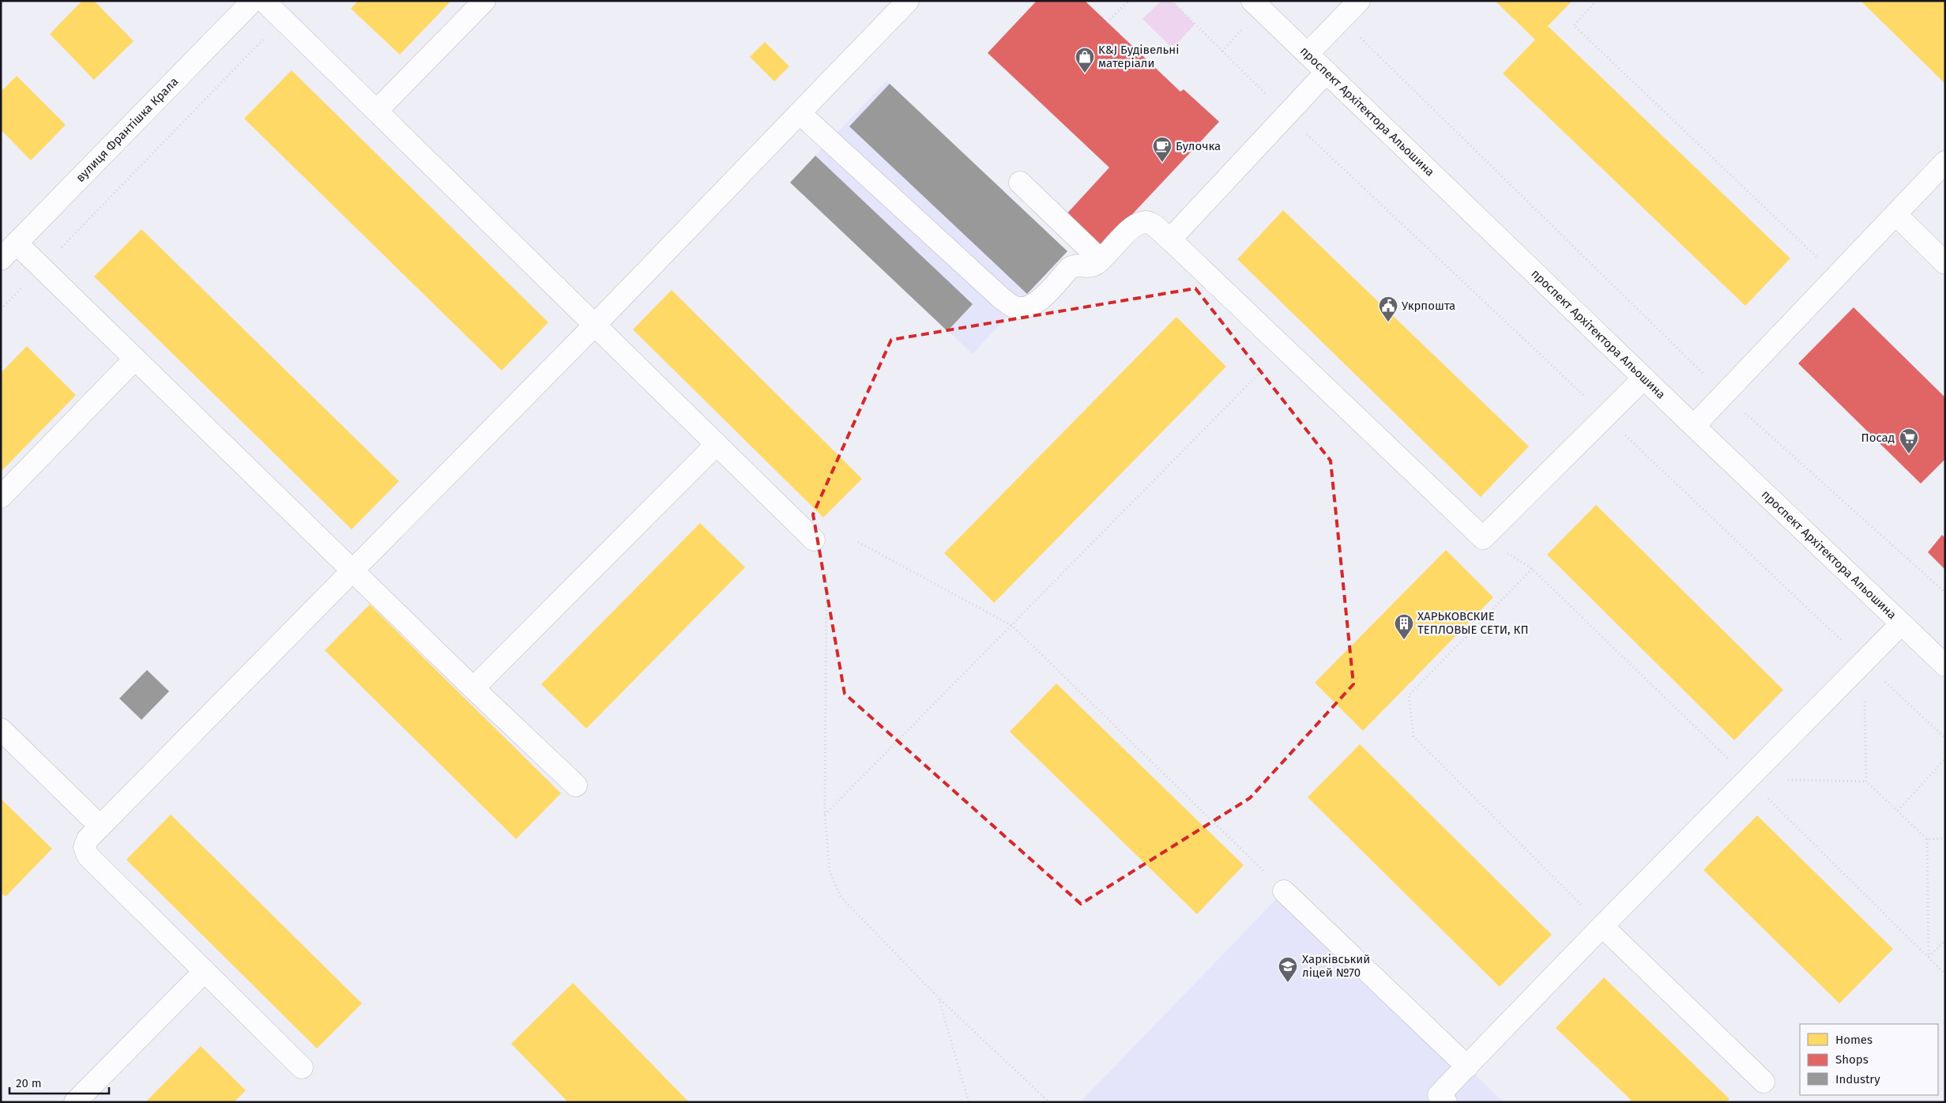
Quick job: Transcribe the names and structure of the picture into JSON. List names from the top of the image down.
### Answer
{
  "streets": {
    "street": ["проспект Архітектора Альошина", "вулиця Франтішка Крала"]
  },
  "places": {
    "shop": ["K&J Будівельні матеріали"],
    "cafe": ["Булочка"],
    "public building": ["Укрпошта"],
    "supermarket": ["Посад"],
    "building": ["ХАРЬКОВСКИЕ ТЕПЛОВЫЕ СЕТИ, КП"],
    "school or university": ["Харківський ліцей №70"]
  },
  "legend": ["Homes", "Shops", "Industry"],
  "scale_bar": "20 m"
}
